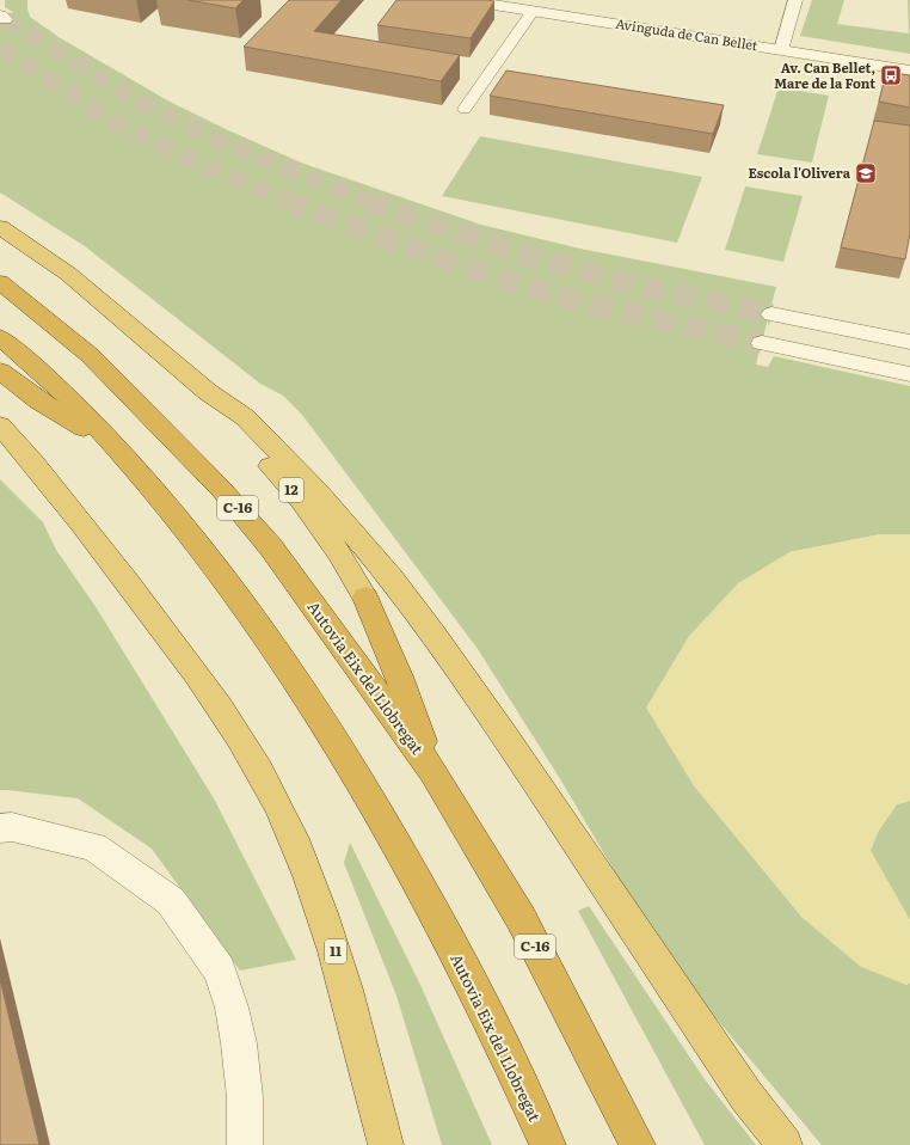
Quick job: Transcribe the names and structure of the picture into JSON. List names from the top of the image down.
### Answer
{
  "streets": {
    "highway": [
      "12",
      "C-16",
      "Autovia Eix del Llobregat",
      "11"
    ],
    "street": ["Avinguda de Can Bellet"]
  },
  "crossings": [
    ["12", "Autovia Eix del Llobregat"]
  ],
  "places": {
    "bus stop": ["Av. Can Bellet, Mare de la Font"],
    "school or university": ["Escola l'Olivera"]
  }
}
